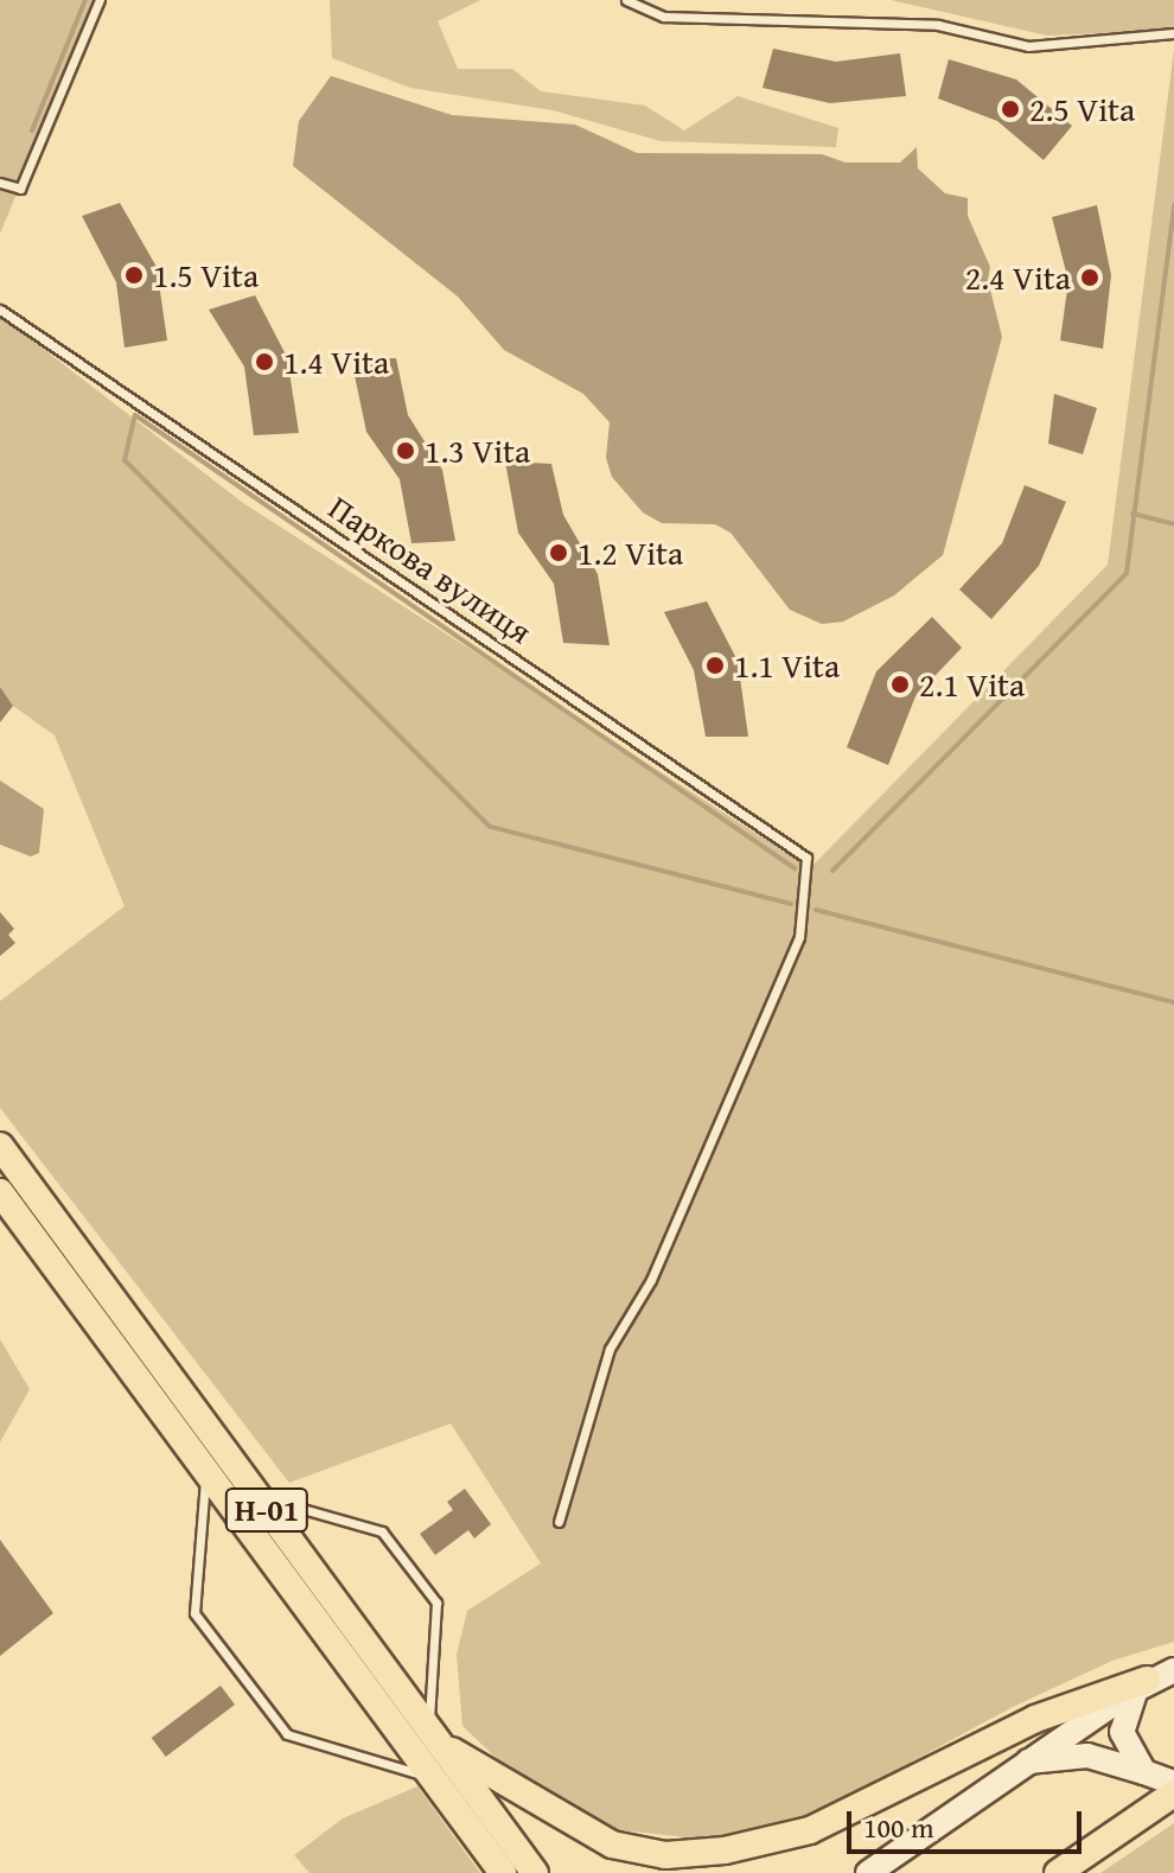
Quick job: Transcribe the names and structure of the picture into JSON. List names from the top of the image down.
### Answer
{
  "streets": {
    "main road": ["Н-01"],
    "lane": ["Паркова вулиця"]
  },
  "places": [
    "2.5 Vita",
    "1.5 Vita",
    "2.4 Vita",
    "1.4 Vita",
    "1.3 Vita",
    "1.2 Vita",
    "1.1 Vita",
    "2.1 Vita"
  ],
  "scale_bar": "100 m"
}
